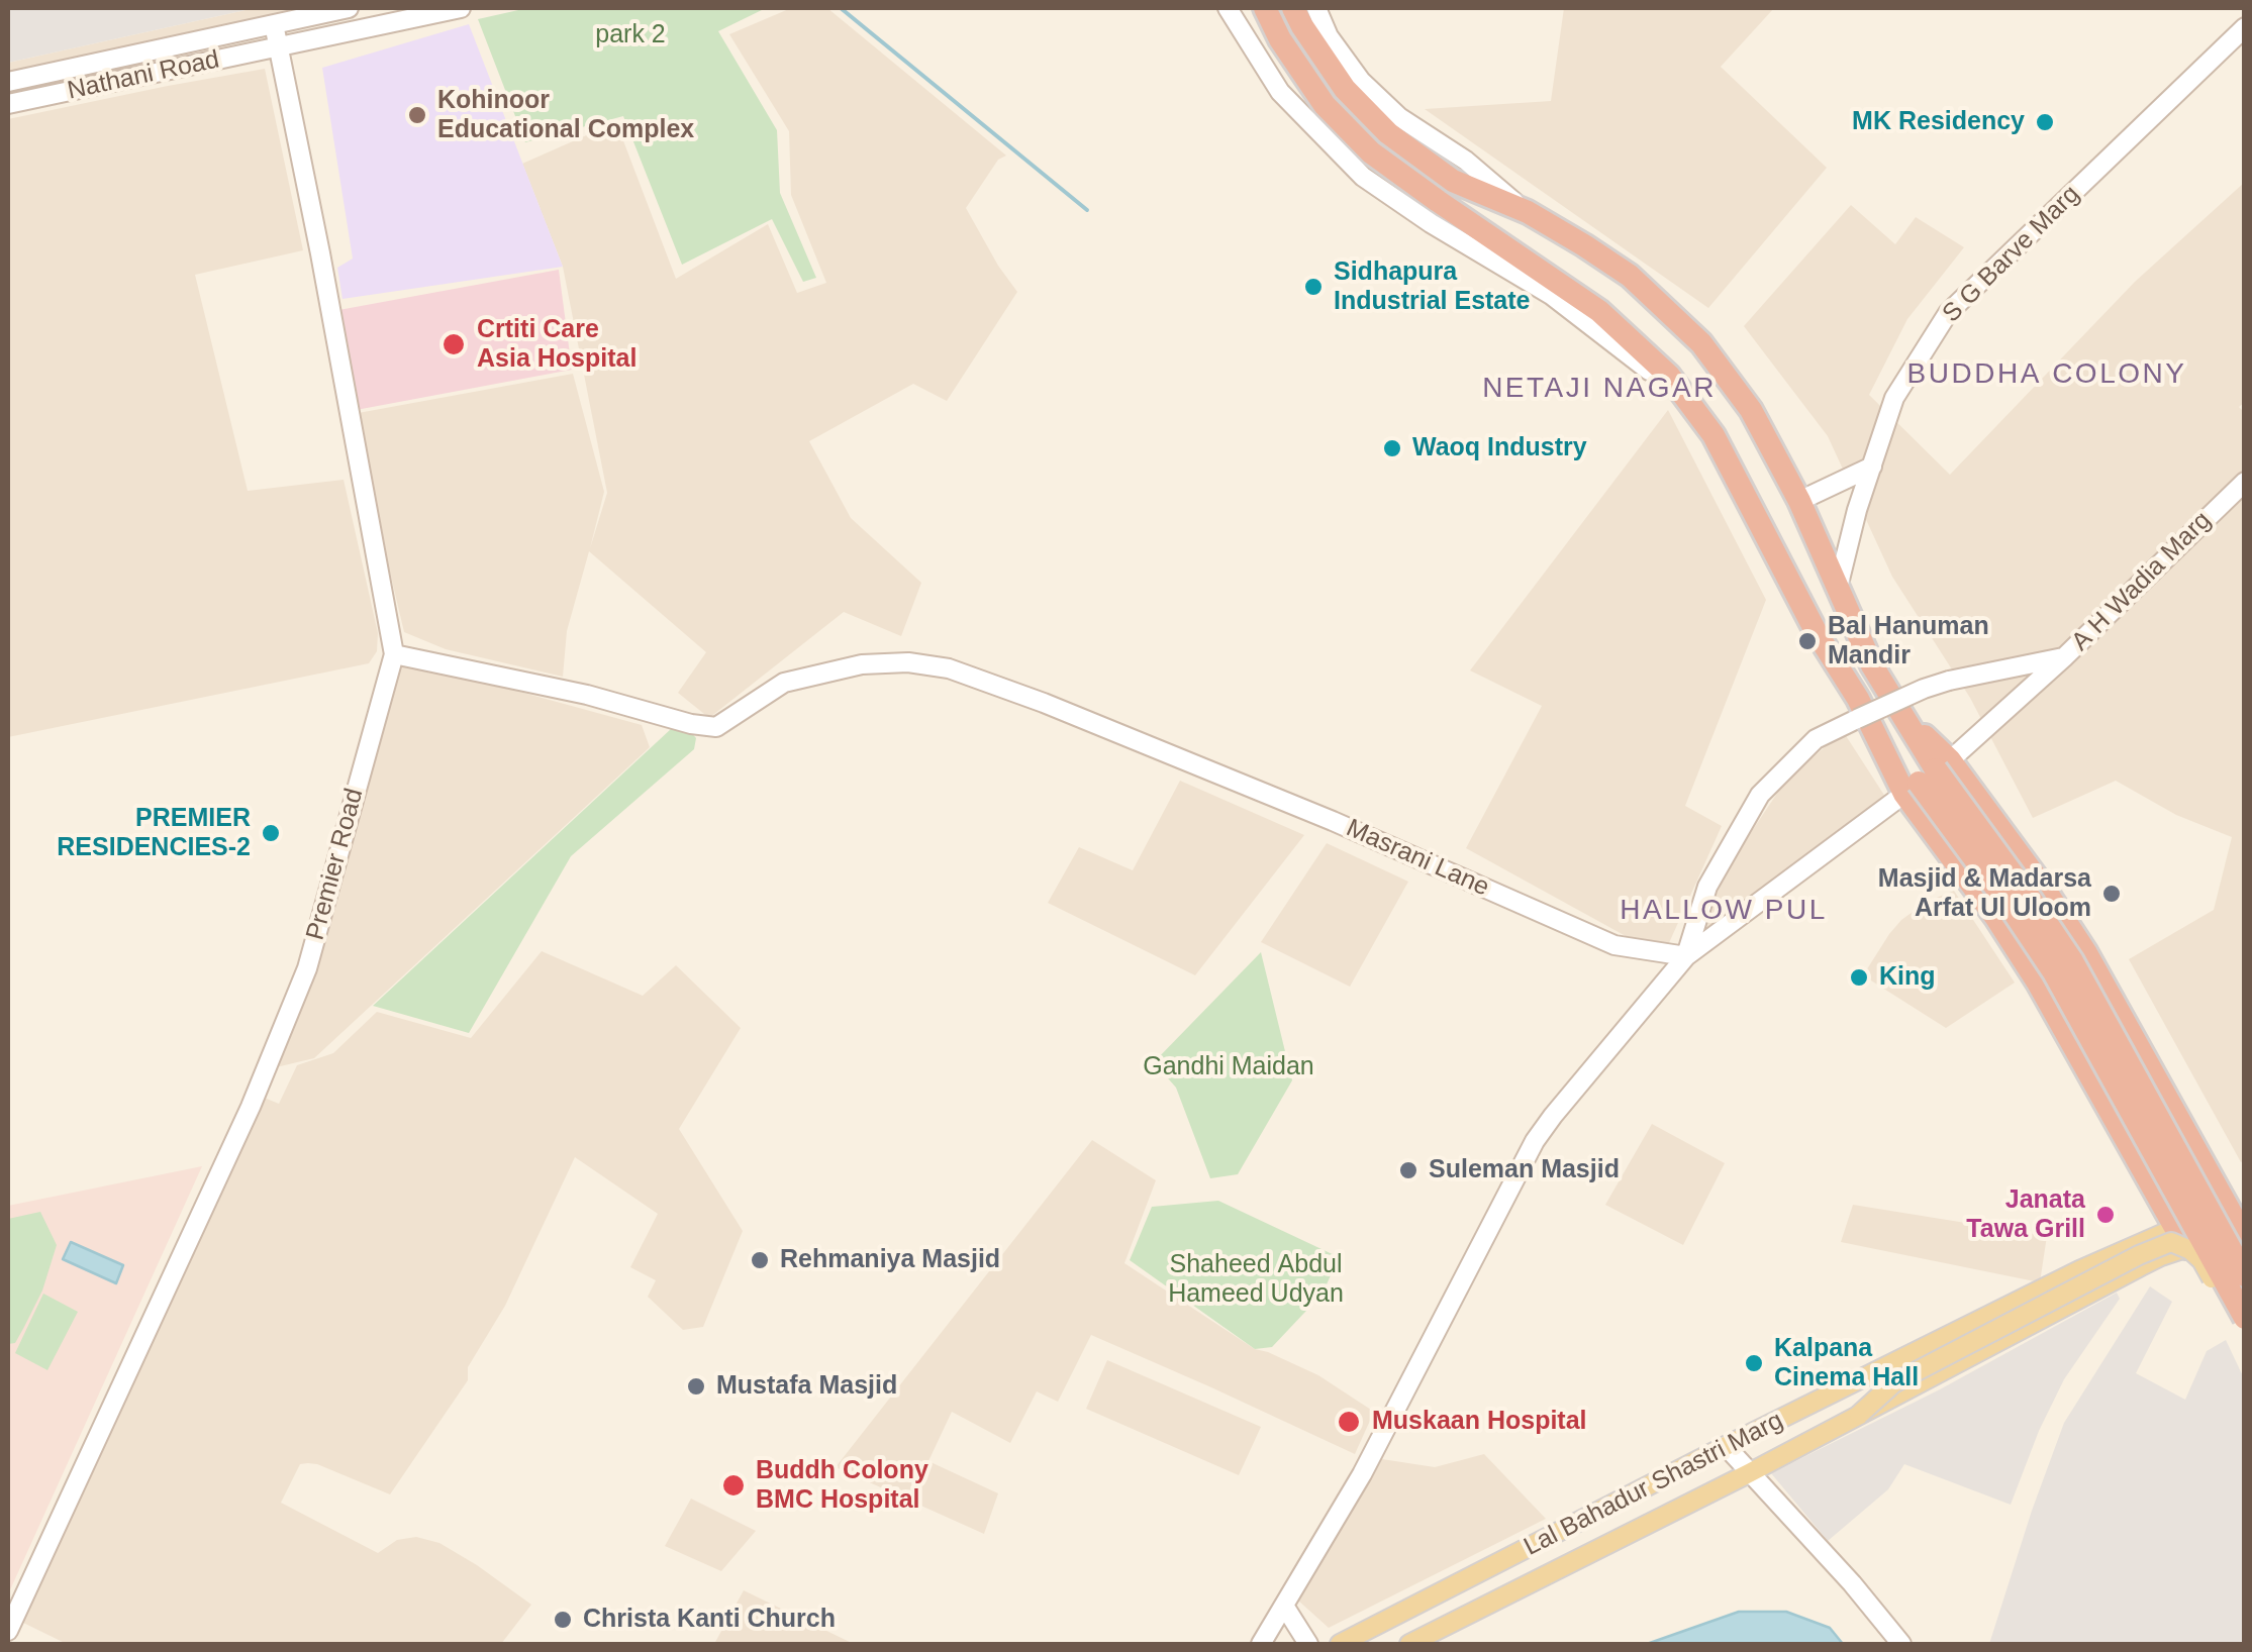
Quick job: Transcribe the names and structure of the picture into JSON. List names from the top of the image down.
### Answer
{
  "streets": {
    "main road": ["Lal Bahadur Shastri Marg"],
    "street": [
      "Nathani Road",
      "S G Barve Marg",
      "A H Wadia Marg",
      "Masrani Lane",
      "Premier Road"
    ]
  },
  "crossings": [
    ["Nathani Road", "Premier Road"],
    ["A H Wadia Marg", "Masrani Lane"],
    ["Masrani Lane", "Premier Road"]
  ],
  "districts": ["BUDDHA COLONY", "NETAJI NAGAR", "HALLOW PUL"],
  "parks": ["park 2", "Gandhi Maidan", "Shaheed Abdul Hameed Udyan"],
  "places": [
    "Kohinoor Educational Complex",
    "MK Residency",
    "Sidhapura Industrial Estate",
    "Crtiti Care Asia Hospital",
    "Waoq Industry",
    "Bal Hanuman Mandir",
    "PREMIER RESIDENCIES-2",
    "Masjid & Madarsa Arfat Ul Uloom",
    "King",
    "Suleman Masjid",
    "Janata Tawa Grill",
    "Rehmaniya Masjid",
    "Kalpana Cinema Hall",
    "Mustafa Masjid",
    "Muskaan Hospital",
    "Buddh Colony BMC Hospital",
    "Christa Kanti Church"
  ]
}
